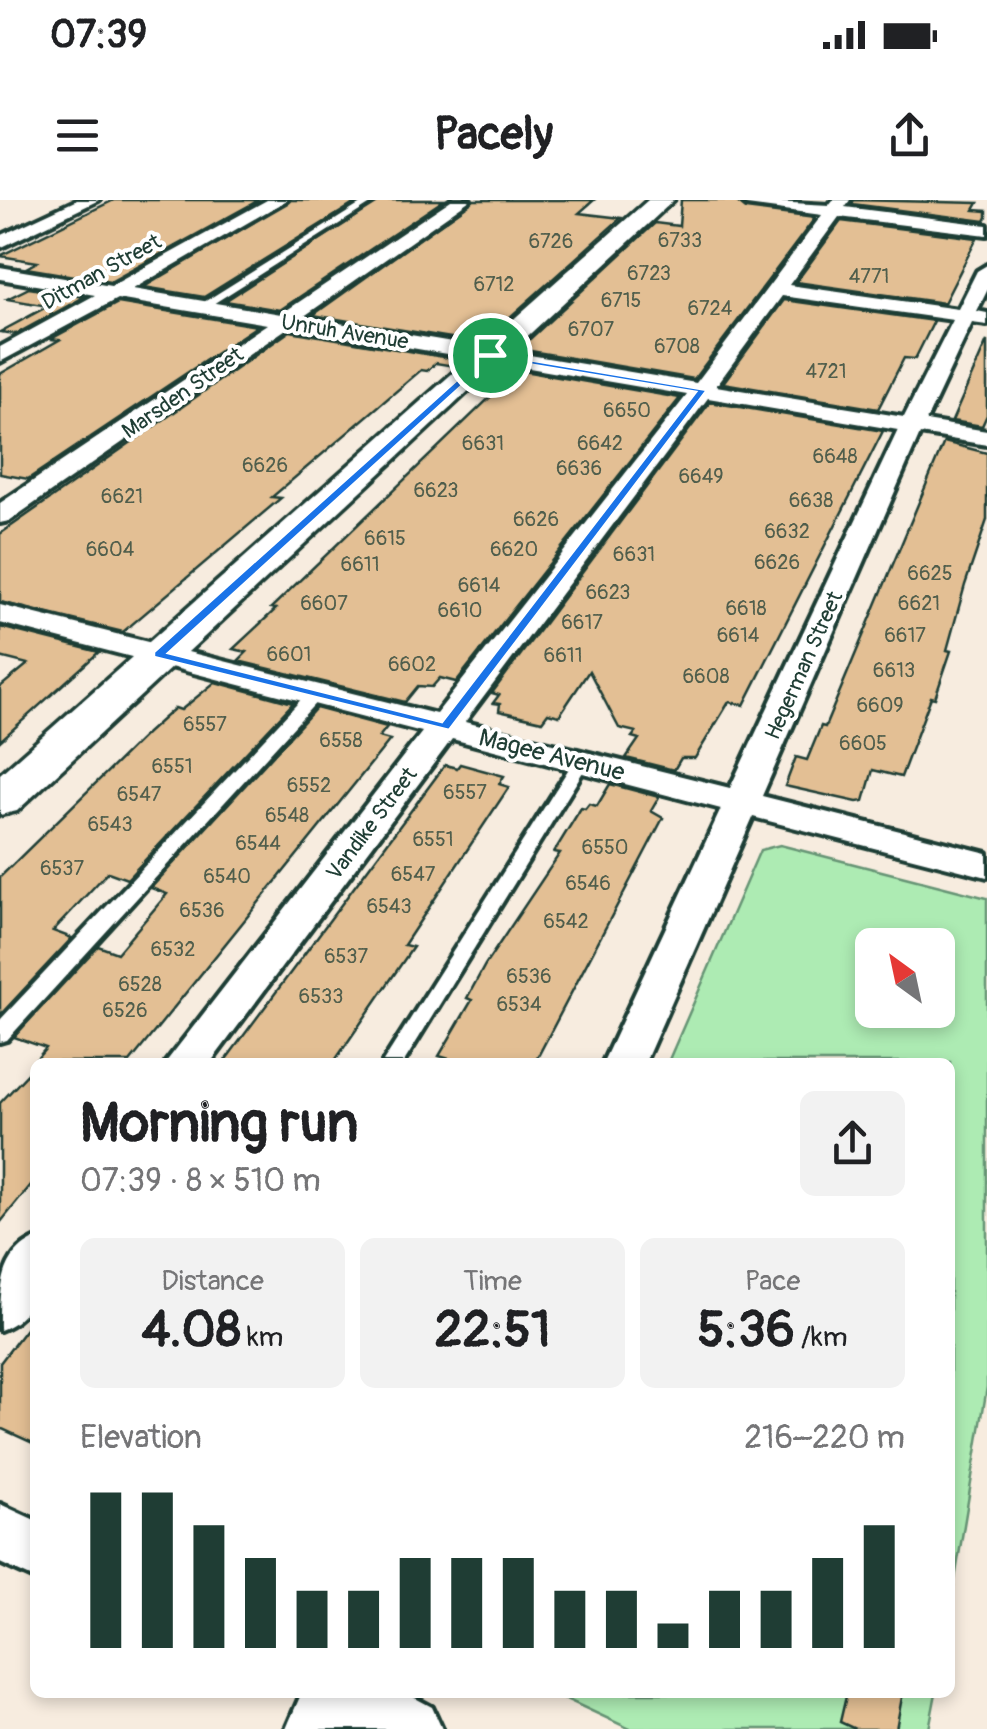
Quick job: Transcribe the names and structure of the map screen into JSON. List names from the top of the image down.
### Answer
{
  "streets": {
    "street": [
      "Ditman Street",
      "Unruh Avenue",
      "Marsden Street",
      "Hegerman Street",
      "Magee Avenue",
      "Vandike Street"
    ]
  },
  "crossings": [
    ["Ditman Street", "Unruh Avenue"],
    ["Unruh Avenue", "Marsden Street"],
    ["Unruh Avenue", "Hegerman Street"],
    ["Unruh Avenue", "Vandike Street"],
    ["Hegerman Street", "Magee Avenue"],
    ["Magee Avenue", "Vandike Street"]
  ],
  "house_numbers": [
    "6733",
    "6726",
    "6723",
    "4771",
    "6712",
    "6715",
    "6724",
    "6707",
    "6708",
    "4721",
    "6650",
    "6631",
    "6642",
    "6648",
    "6626",
    "6636",
    "6649",
    "6623",
    "6621",
    "6638",
    "6626",
    "6632",
    "6615",
    "6604",
    "6620",
    "6631",
    "6626",
    "6611",
    "6625",
    "6614",
    "6623",
    "6607",
    "6621",
    "6618",
    "6610",
    "6617",
    "6614",
    "6617",
    "6601",
    "6611",
    "6602",
    "6613",
    "6608",
    "6609",
    "6557",
    "6558",
    "6605",
    "6551",
    "6552",
    "6557",
    "6547",
    "6548",
    "6543",
    "6551",
    "6544",
    "6550",
    "6537",
    "6547",
    "6540",
    "6546",
    "6543",
    "6536",
    "6542",
    "6532",
    "6537",
    "6536",
    "6528",
    "6533",
    "6534",
    "6526"
  ],
  "north": "top left",
  "page": {
    "status": "07:39",
    "header": "Pacely",
    "heading": ["Morning run", "07:39 · 8 × 510 m"],
    "stats": [
      ["Distance", "4.08 km"],
      ["Time", "22:51"],
      ["Pace", "5:36 /km"]
    ],
    "chart": ["Elevation", "216–220 m"]
  }
}
